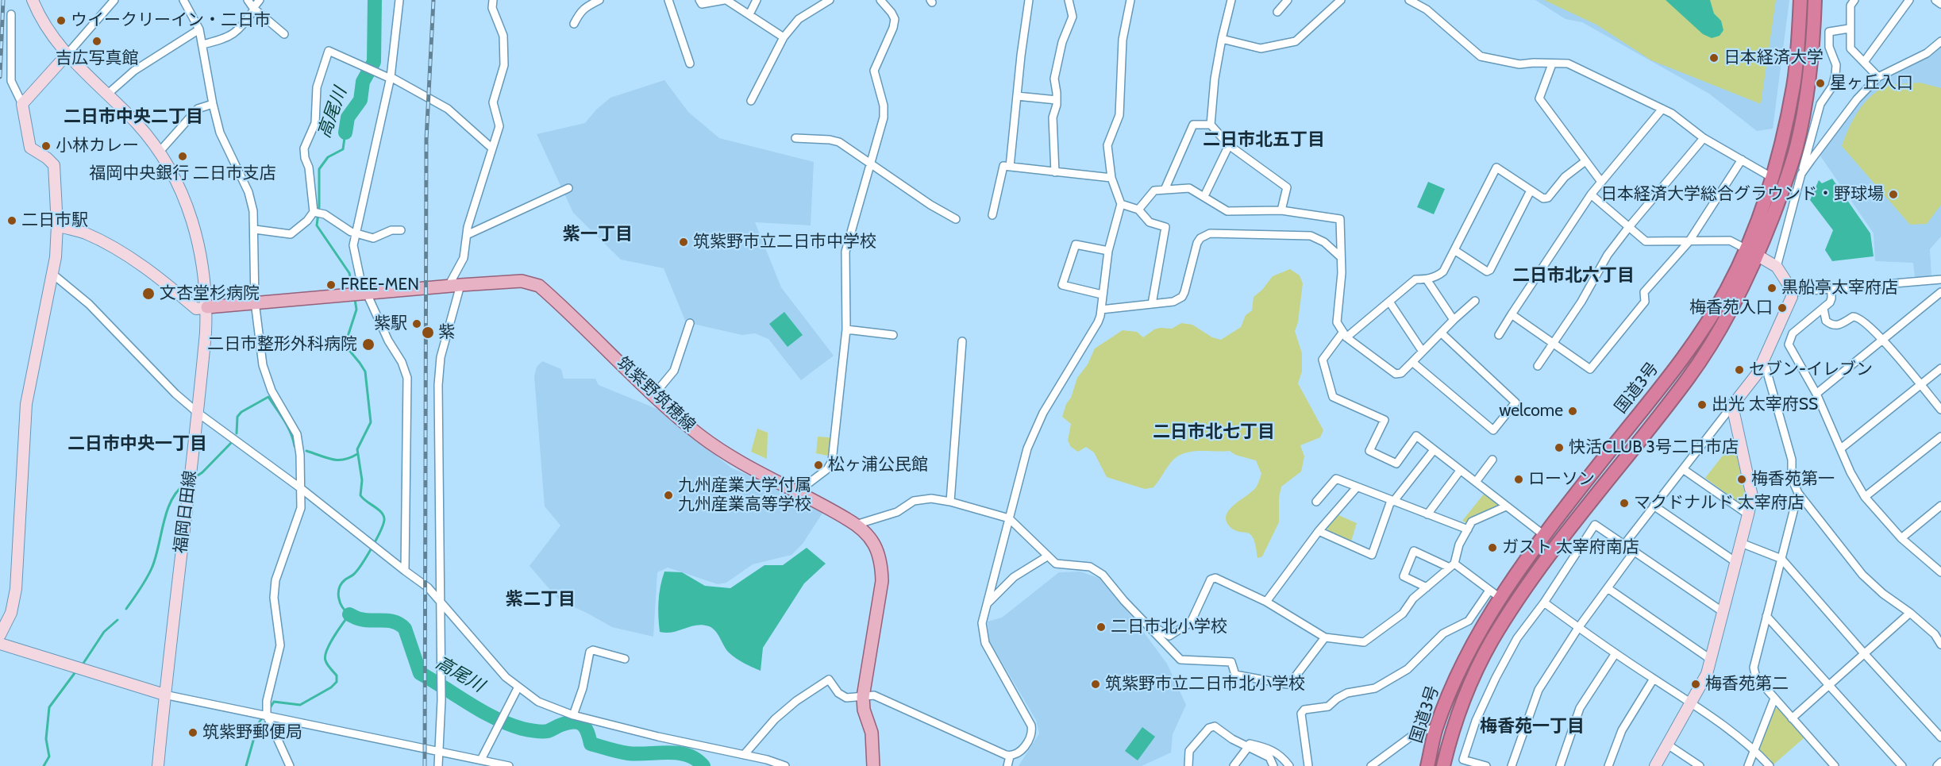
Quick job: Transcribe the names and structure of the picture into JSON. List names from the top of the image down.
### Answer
{
  "streets": {
    "highway": ["国道3号"],
    "main road": ["筑紫野筑穂線"],
    "street": ["福岡日田線"]
  },
  "crossings": [
    ["筑紫野筑穂線", "福岡日田線"]
  ],
  "districts": [
    "二日市中央二丁目",
    "二日市北五丁目",
    "紫一丁目",
    "二日市北六丁目",
    "二日市北七丁目",
    "二日市中央一丁目",
    "紫二丁目",
    "梅香苑一丁目"
  ],
  "water": ["高尾川"],
  "places": [
    "ウイークリーイン・二日市",
    "吉広写真館",
    "日本経済大学",
    "星ヶ丘入口",
    "小林カレー",
    "福岡中央銀行 二日市支店",
    "日本経済大学総合グラウンド・野球場",
    "二日市駅",
    "筑紫野市立二日市中学校",
    "FREE-MEN",
    "黒船亭太宰府店",
    "文杏堂杉病院",
    "梅香苑入口",
    "紫駅",
    "紫",
    "二日市整形外科病院",
    "セブン-イレブン",
    "出光 太宰府SS",
    "welcome",
    "快活CLUB 3号二日市店",
    "松ヶ浦公民館",
    "ローソン",
    "梅香苑第一",
    "九州産業大学付属 九州産業高等学校",
    "マクドナルド 太宰府店",
    "ガスト 太宰府南店",
    "二日市北小学校",
    "筑紫野市立二日市北小学校",
    "梅香苑第二",
    "筑紫野郵便局"
  ]
}
